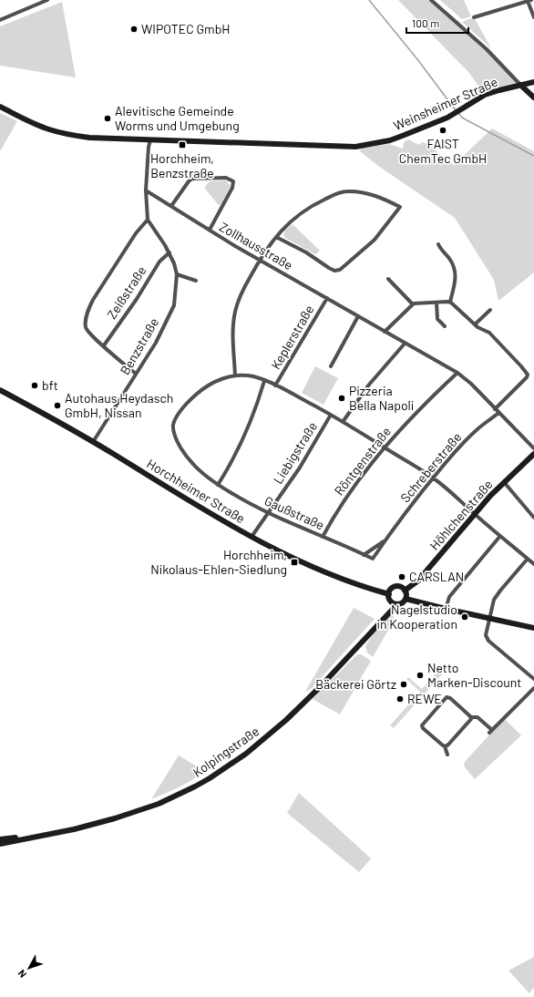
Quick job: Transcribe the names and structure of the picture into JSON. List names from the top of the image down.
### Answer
{
  "streets": {
    "main road": [
      "Weinsheimer Straße",
      "Horchheimer Straße",
      "Höhlchenstraße",
      "Kolpingstraße"
    ],
    "street": [
      "Zollhausstraße",
      "Zeißstraße",
      "Keplerstraße",
      "Benzstraße",
      "Liebigstraße",
      "Röntgenstraße",
      "Schreberstraße",
      "Gaußstraße"
    ]
  },
  "crossings": [
    ["Weinsheimer Straße", "Benzstraße"],
    ["Zollhausstraße", "Keplerstraße"],
    ["Zollhausstraße", "Benzstraße"],
    ["Zollhausstraße", "Röntgenstraße"],
    ["Zollhausstraße", "Schreberstraße"],
    ["Zeißstraße", "Benzstraße"],
    ["Benzstraße", "Horchheimer Straße"],
    ["Liebigstraße", "Horchheimer Straße"],
    ["Liebigstraße", "Gaußstraße"],
    ["Röntgenstraße", "Gaußstraße"],
    ["Schreberstraße", "Gaußstraße"],
    ["Horchheimer Straße", "Höhlchenstraße"],
    ["Horchheimer Straße", "Kolpingstraße"],
    ["Höhlchenstraße", "Kolpingstraße"]
  ],
  "places": {
    "other": [
      "WIPOTEC GmbH",
      "Alevitische Gemeinde Worms und Umgebung",
      "FAIST ChemTec GmbH",
      "bft",
      "Pizzeria Bella Napoli",
      "Autohaus Heydasch GmbH, Nissan",
      "CARSLAN",
      "Nagelstudio in Kooperation",
      "Netto Marken-Discount",
      "Bäckerei Görtz",
      "REWE"
    ],
    "transit": ["Horchheim, Benzstraße", "Horchheim, Nikolaus-Ehlen-Siedlung"]
  },
  "scale_bar": "100 m",
  "north": "bottom left"
}
